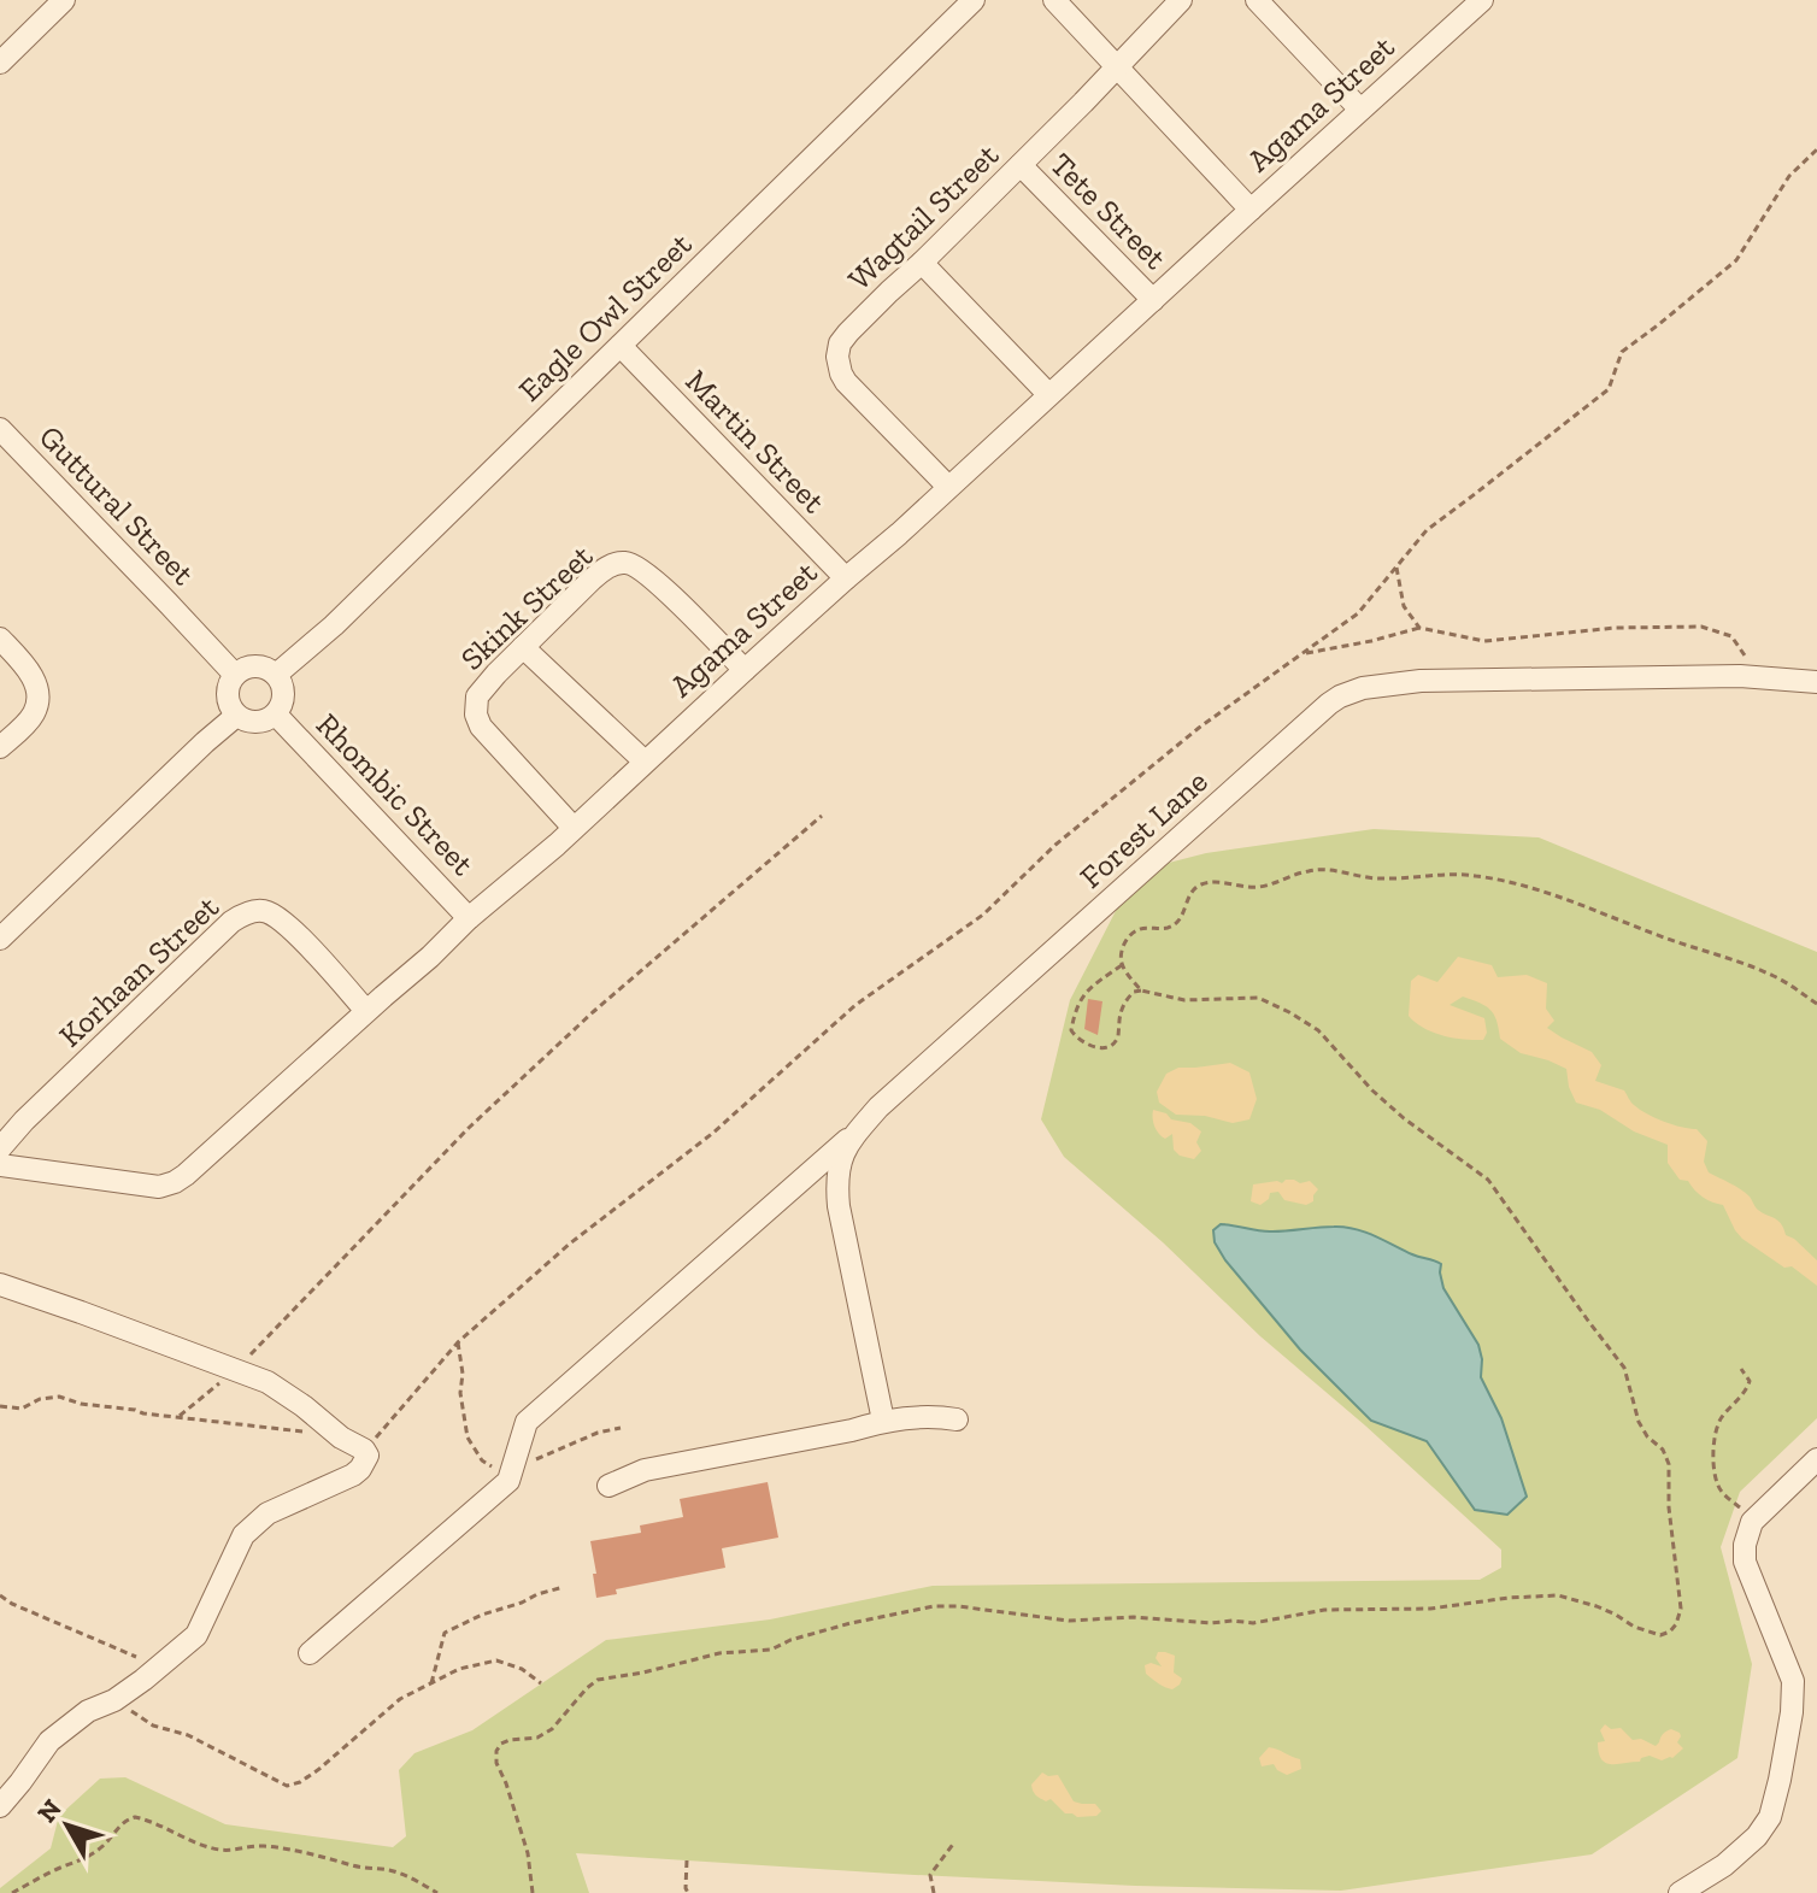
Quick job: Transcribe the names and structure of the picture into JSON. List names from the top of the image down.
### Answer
{
  "streets": {
    "street": [
      "Agama Street",
      "Tete Street",
      "Wagtail Street",
      "Eagle Owl Street",
      "Martin Street",
      "Guttural Street",
      "Skink Street",
      "Rhombic Street",
      "Forest Lane",
      "Korhaan Street"
    ]
  },
  "crossings": [
    ["Agama Street", "Tete Street"],
    ["Agama Street", "Wagtail Street"],
    ["Agama Street", "Martin Street"],
    ["Agama Street", "Skink Street"],
    ["Agama Street", "Rhombic Street"],
    ["Agama Street", "Korhaan Street"],
    ["Tete Street", "Wagtail Street"],
    ["Eagle Owl Street", "Martin Street"],
    ["Eagle Owl Street", "Guttural Street"],
    ["Eagle Owl Street", "Rhombic Street"],
    ["Guttural Street", "Rhombic Street"]
  ],
  "north": "top left"
}
